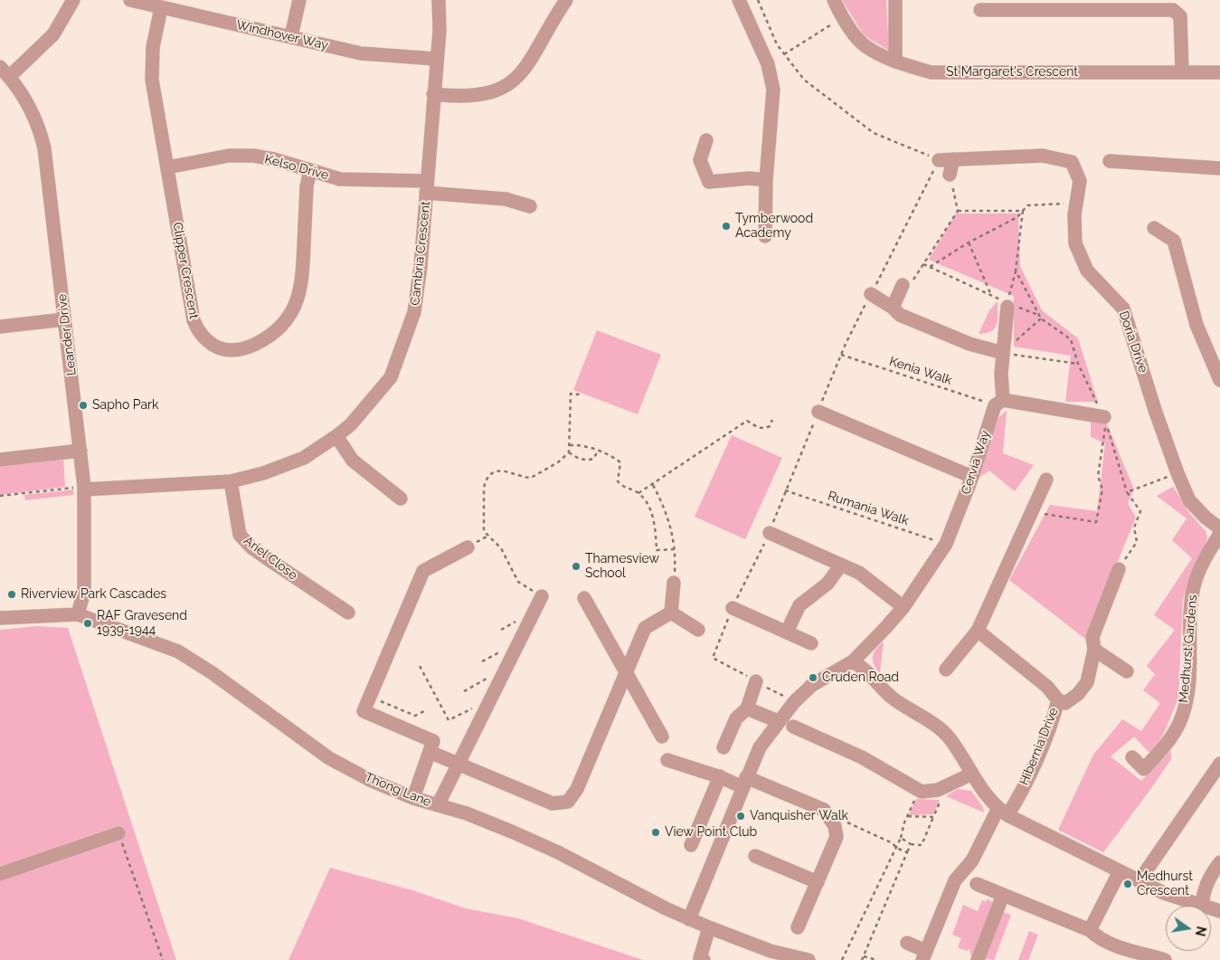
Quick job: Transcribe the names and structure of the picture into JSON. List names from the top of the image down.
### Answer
{
  "streets": {
    "street": [
      "Windhover Way",
      "St Margaret's Crescent",
      "Kelso Drive",
      "Cambria Crescent",
      "Clipper Crescent",
      "Leander Drive",
      "Doria Drive",
      "Cervia Way",
      "Ariel Close",
      "Medhurst Gardens",
      "Hibernia Drive",
      "Thong Lane"
    ],
    "path": ["Kenia Walk", "Rumania Walk"]
  },
  "crossings": [
    ["Windhover Way", "Cambria Crescent"],
    ["Windhover Way", "Clipper Crescent"],
    ["Kelso Drive", "Cambria Crescent"],
    ["Kelso Drive", "Clipper Crescent"],
    ["Cambria Crescent", "Leander Drive"],
    ["Cambria Crescent", "Ariel Close"],
    ["Leander Drive", "Thong Lane"],
    ["Kenia Walk", "Cervia Way"],
    ["Cervia Way", "Rumania Walk"],
    ["Cervia Way", "Thong Lane"]
  ],
  "places": [
    "Tymberwood Academy",
    "Sapho Park",
    "Thamesview School",
    "Riverview Park Cascades",
    "RAF Gravesend 1939-1944",
    "Cruden Road",
    "Vanquisher Walk",
    "View Point Club",
    "Medhurst Crescent"
  ],
  "north": "right"
}
